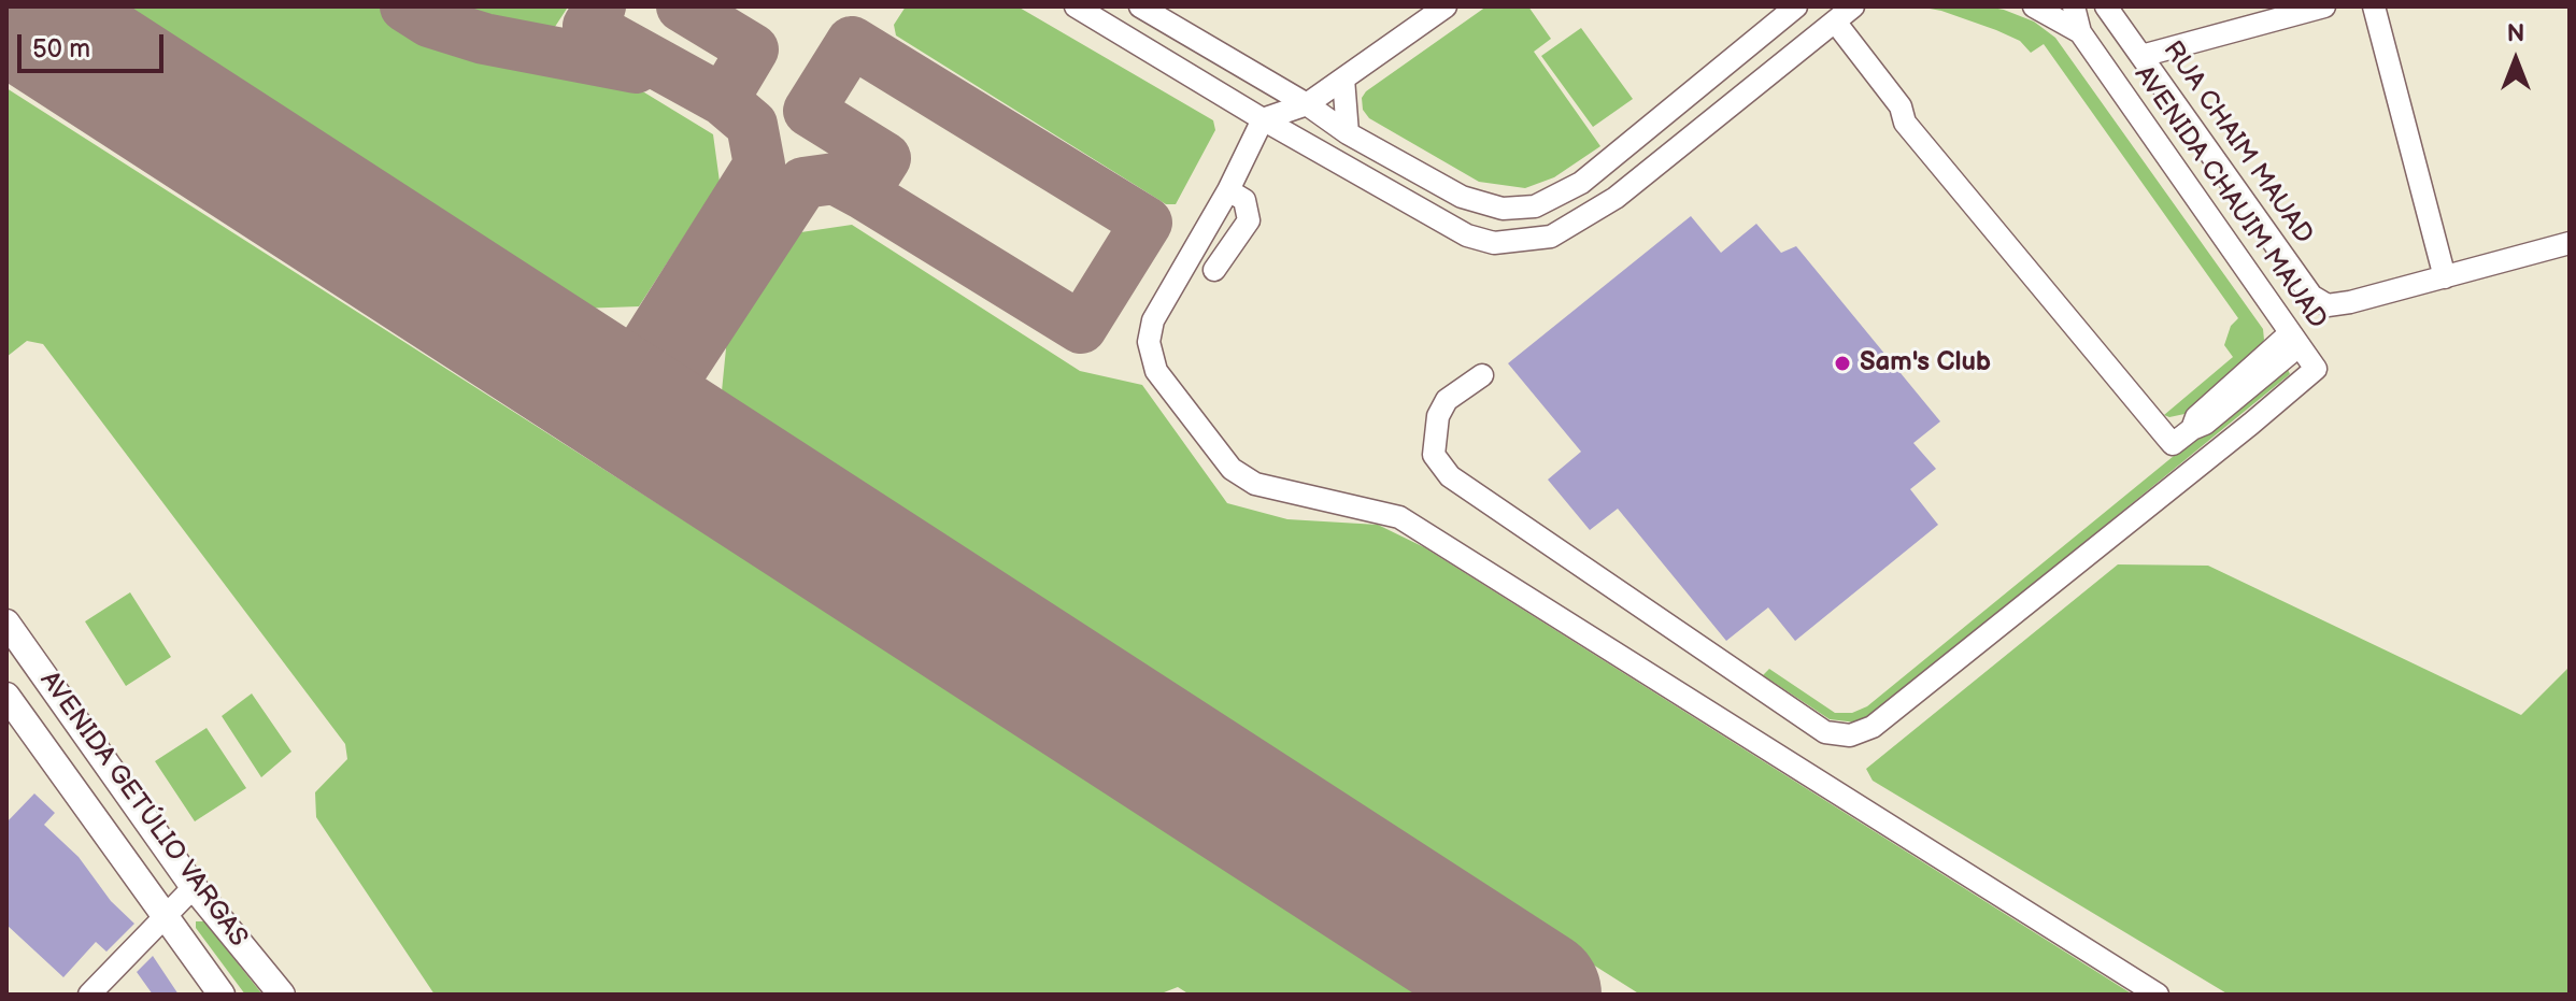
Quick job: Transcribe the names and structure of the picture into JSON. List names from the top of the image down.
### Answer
{
  "streets": {
    "main road": ["AVENIDA GETÚLIO VARGAS"],
    "street": ["RUA CHAIM MAUAD", "AVENIDA CHAUIM MAUAD"]
  },
  "places": ["Sam's Club"],
  "scale_bar": "50 m",
  "north": "top"
}
